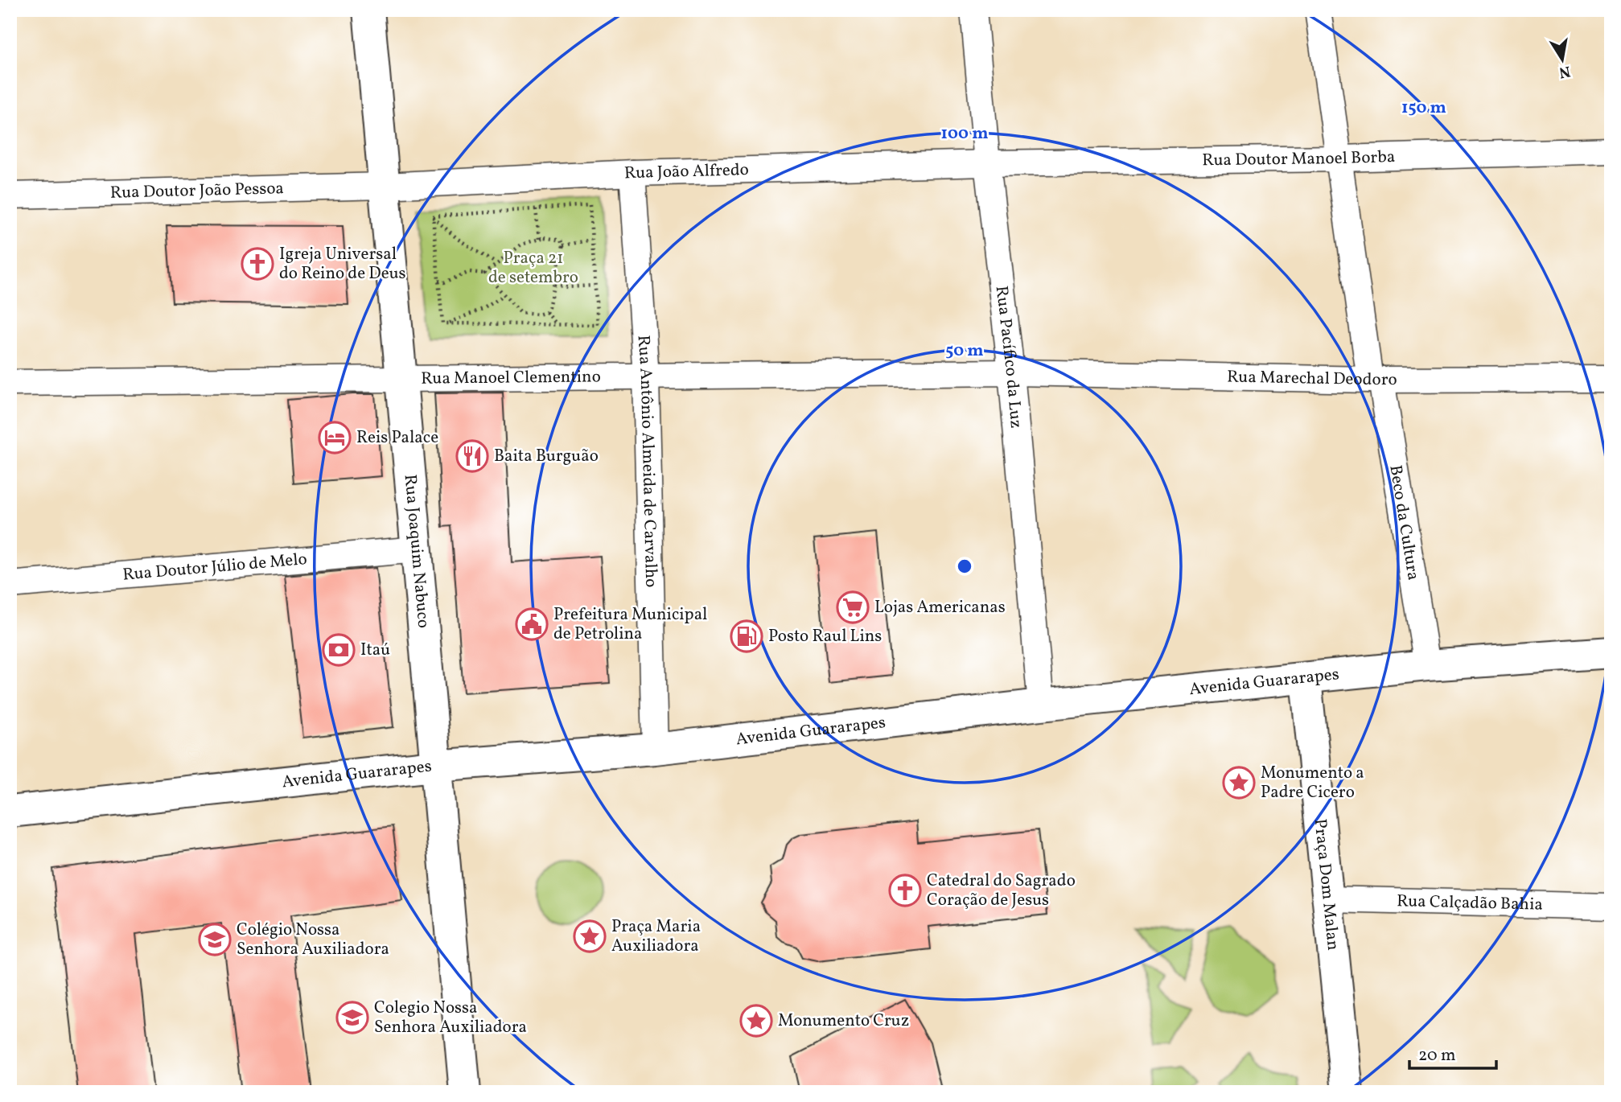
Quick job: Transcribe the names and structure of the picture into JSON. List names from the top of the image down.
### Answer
{
  "streets": {
    "main road": ["Rua Joaquim Nabuco", "Avenida Guararapes", "Praça Dom Malan"],
    "street": [
      "Rua Doutor Manoel Borba",
      "Rua João Alfredo",
      "Rua Doutor João Pessoa",
      "Rua Pacífico da Luz",
      "Rua Manoel Clementino",
      "Rua Marechal Deodoro",
      "Rua Antônio Almeida de Carvalho",
      "Beco da Cultura",
      "Rua Doutor Júlio de Melo",
      "Rua Calçadão Bahia"
    ]
  },
  "crossings": [
    ["Rua Doutor Manoel Borba", "Rua João Alfredo"],
    ["Rua Doutor Manoel Borba", "Rua Pacífico da Luz"],
    ["Rua Doutor Manoel Borba", "Beco da Cultura"],
    ["Rua João Alfredo", "Rua Doutor João Pessoa"],
    ["Rua João Alfredo", "Rua Pacífico da Luz"],
    ["Rua João Alfredo", "Rua Antônio Almeida de Carvalho"],
    ["Rua João Alfredo", "Rua Joaquim Nabuco"],
    ["Rua Doutor João Pessoa", "Rua Joaquim Nabuco"],
    ["Rua Pacífico da Luz", "Rua Manoel Clementino"],
    ["Rua Pacífico da Luz", "Rua Marechal Deodoro"],
    ["Rua Pacífico da Luz", "Avenida Guararapes"],
    ["Rua Manoel Clementino", "Rua Marechal Deodoro"],
    ["Rua Manoel Clementino", "Rua Antônio Almeida de Carvalho"],
    ["Rua Manoel Clementino", "Rua Joaquim Nabuco"],
    ["Rua Marechal Deodoro", "Beco da Cultura"],
    ["Rua Antônio Almeida de Carvalho", "Avenida Guararapes"],
    ["Beco da Cultura", "Avenida Guararapes"],
    ["Rua Joaquim Nabuco", "Rua Doutor Júlio de Melo"],
    ["Rua Joaquim Nabuco", "Avenida Guararapes"],
    ["Avenida Guararapes", "Praça Dom Malan"],
    ["Praça Dom Malan", "Rua Calçadão Bahia"]
  ],
  "parks": ["Praça 21 de setembro"],
  "places": {
    "church": ["Igreja Universal do Reino de Deus", "Catedral do Sagrado Coração de Jesus"],
    "hotel": ["Reis Palace"],
    "restaurant": ["Baita Burguão"],
    "supermarket": ["Lojas Americanas"],
    "public building": ["Prefeitura Municipal de Petrolina"],
    "fuel station": ["Posto Raul Lins"],
    "bank": ["Itaú"],
    "place": ["Monumento a Padre Cicero", "Praça Maria Auxiliadora", "Monumento Cruz"],
    "school or university": ["Colégio Nossa Senhora Auxiliadora", "Colegio Nossa Senhora Auxiliadora"]
  },
  "scale_bar": "20 m",
  "north": "bottom",
  "rings": ["150 m", "100 m", "50 m"]
}
